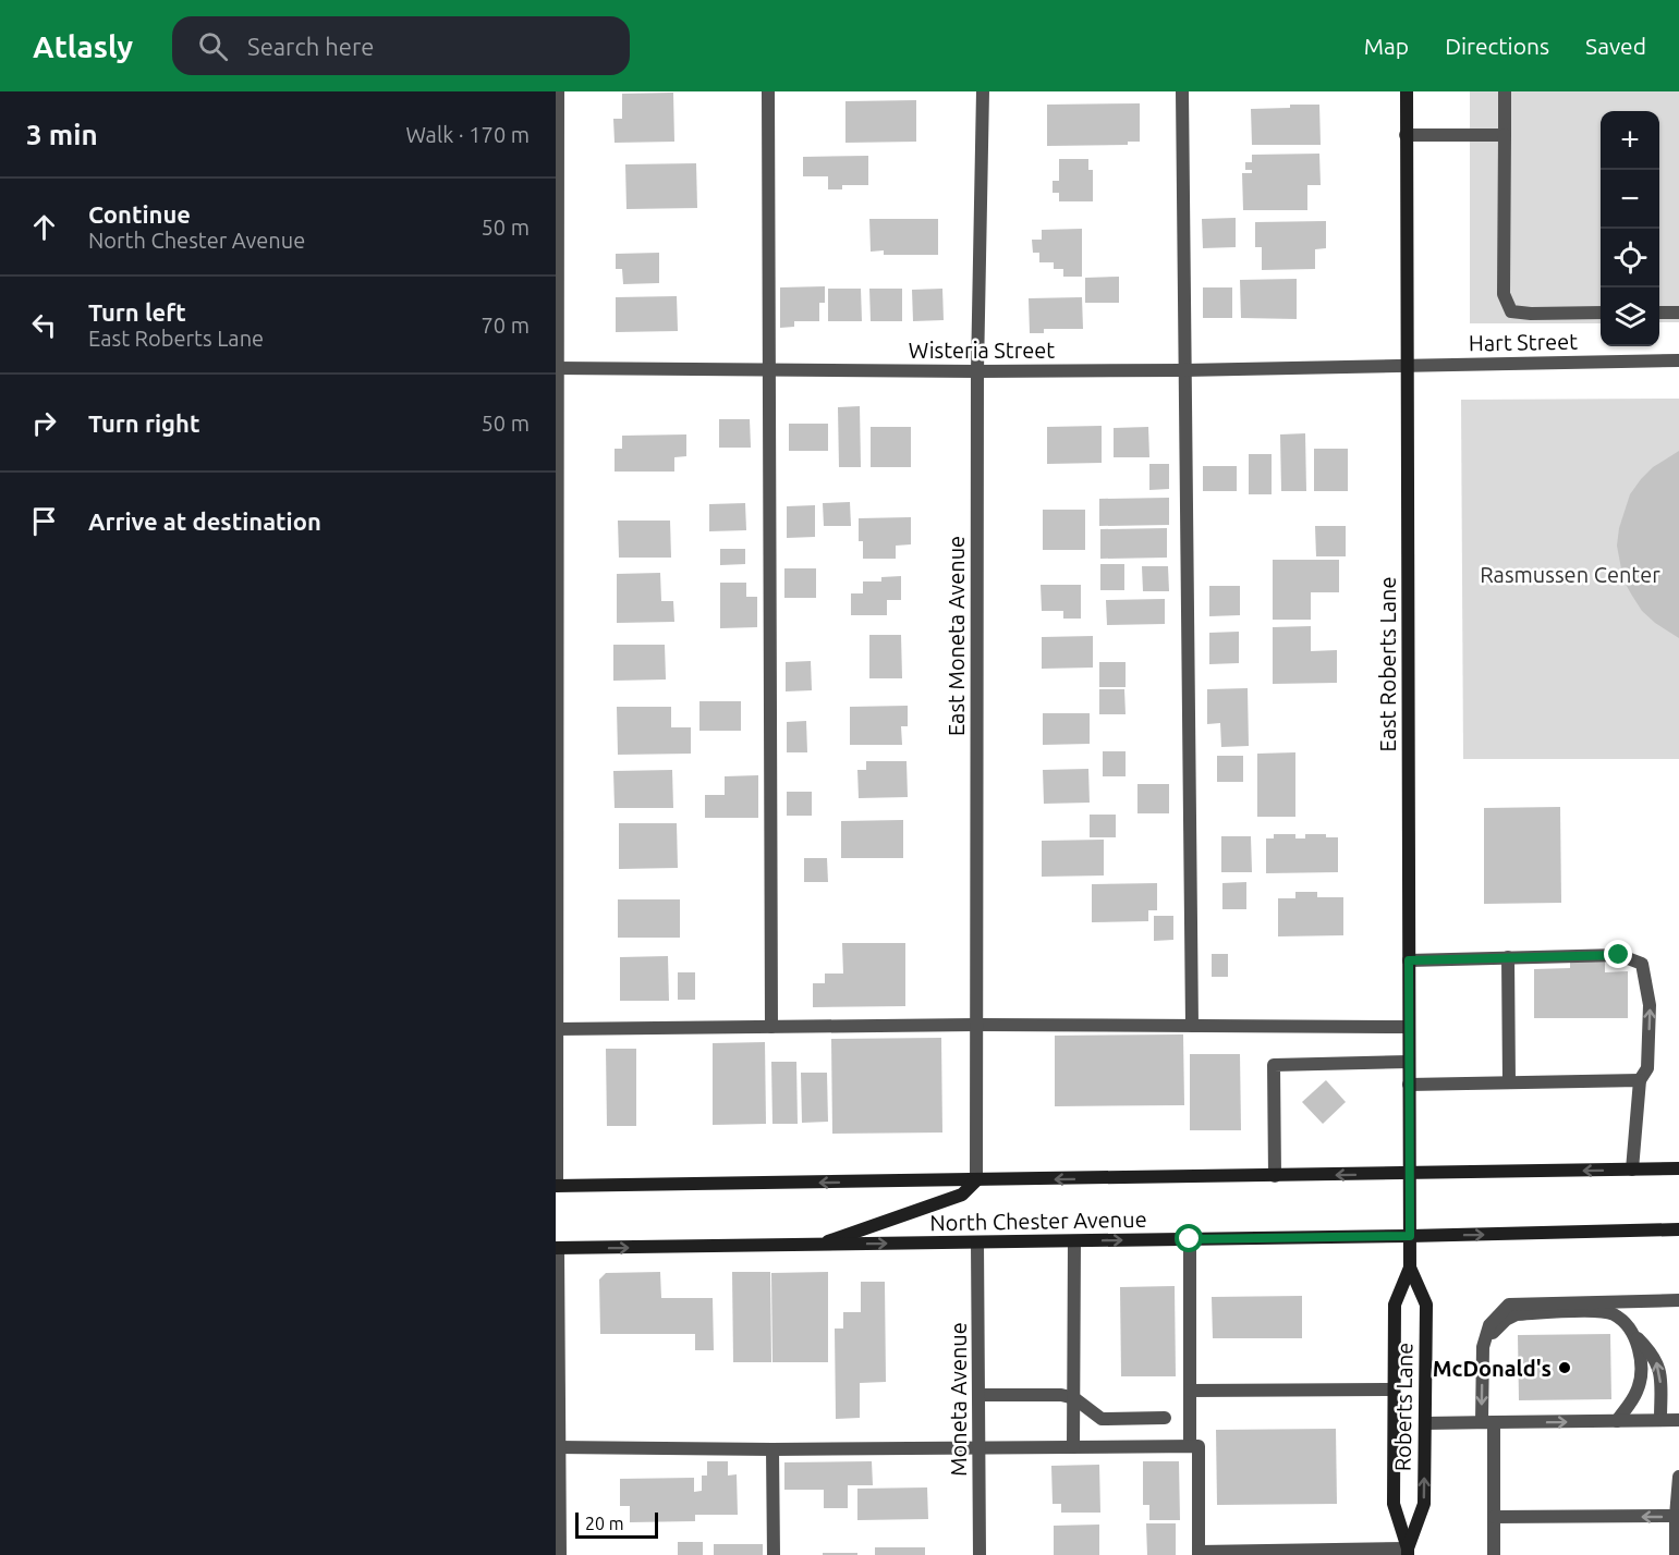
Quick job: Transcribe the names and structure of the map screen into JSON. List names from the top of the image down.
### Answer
{
  "streets": {
    "main road": ["East Roberts Lane", "North Chester Avenue", "Roberts Lane"],
    "street": [
      "Hart Street",
      "Wisteria Street",
      "East Moneta Avenue",
      "Moneta Avenue"
    ]
  },
  "crossings": [
    ["Hart Street", "Wisteria Street"],
    ["Hart Street", "East Roberts Lane"],
    ["Wisteria Street", "East Moneta Avenue"],
    ["Wisteria Street", "East Roberts Lane"],
    ["East Moneta Avenue", "North Chester Avenue"],
    ["East Roberts Lane", "North Chester Avenue"],
    ["East Roberts Lane", "Roberts Lane"],
    ["North Chester Avenue", "Moneta Avenue"],
    ["North Chester Avenue", "Roberts Lane"]
  ],
  "parks": ["Rasmussen Center"],
  "places": ["McDonald's"],
  "scale_bar": "20 m",
  "page": {
    "header": "Atlasly",
    "search": "Search here",
    "nav": ["Map", "Directions", "Saved"],
    "heading": ["3 min", "Walk · 170 m"],
    "map_buttons": ["+", "−"],
    "list": [
      ["Continue", "North Chester Avenue", "50 m"],
      ["Turn left", "East Roberts Lane", "70 m"],
      ["Turn right", "50 m"],
      "Arrive at destination"
    ],
    "scale": "20 m"
  }
}
